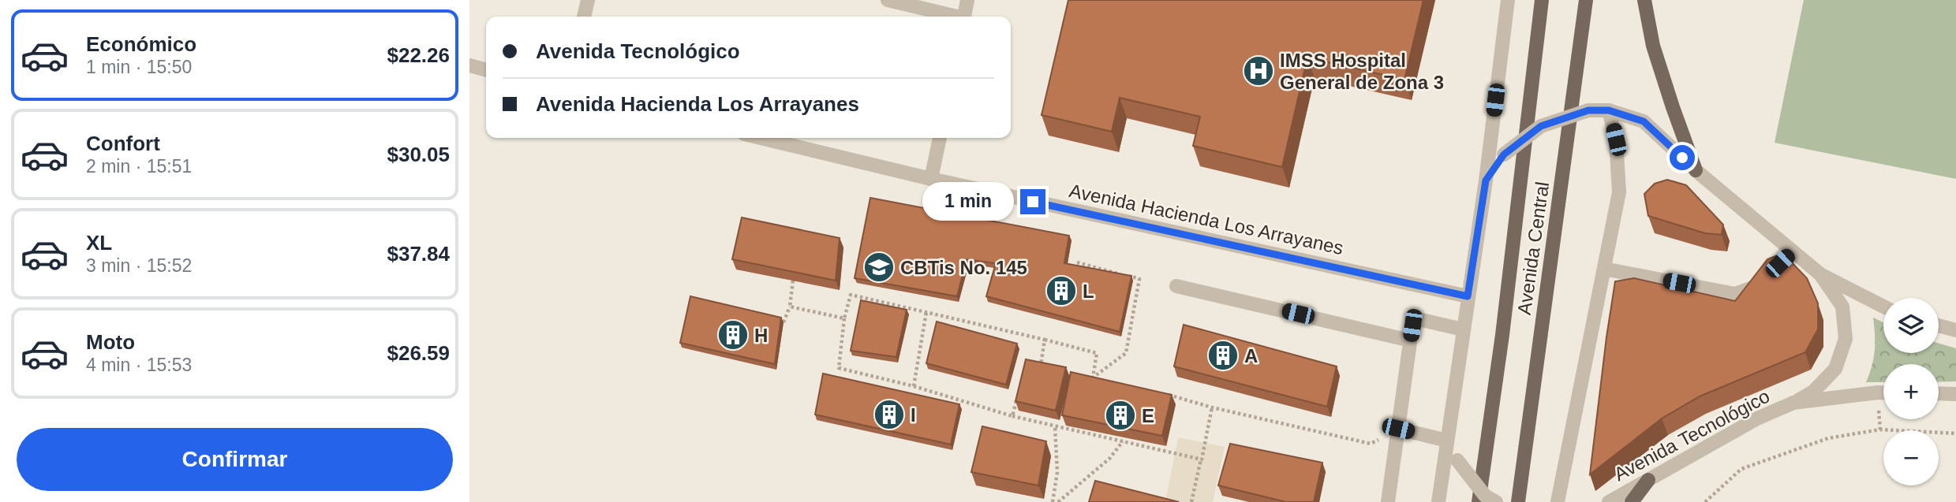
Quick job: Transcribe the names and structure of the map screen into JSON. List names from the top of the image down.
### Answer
{
  "streets": {
    "main road": ["Avenida Central"],
    "street": ["Avenida Hacienda Los Arrayanes", "Avenida Tecnológico"]
  },
  "places": {
    "hospital": ["IMSS Hospital General de Zona 3"],
    "school or university": ["CBTis No. 145"],
    "building": [
      "L",
      "H",
      "A",
      "I",
      "E"
    ]
  },
  "page": {
    "list": [
      {
        "name": "Económico",
        "note": "1 min · 15:50",
        "value": "$22.26"
      },
      {
        "name": "Confort",
        "note": "2 min · 15:51",
        "value": "$30.05"
      },
      {
        "name": "XL",
        "note": "3 min · 15:52",
        "value": "$37.84"
      },
      {
        "name": "Moto",
        "note": "4 min · 15:53",
        "value": "$26.59"
      }
    ],
    "banner": ["Avenida Tecnológico", "Avenida Hacienda Los Arrayanes"],
    "bubble": "1 min",
    "map_buttons": ["+", "−"],
    "buttons": "Confirmar"
  }
}
